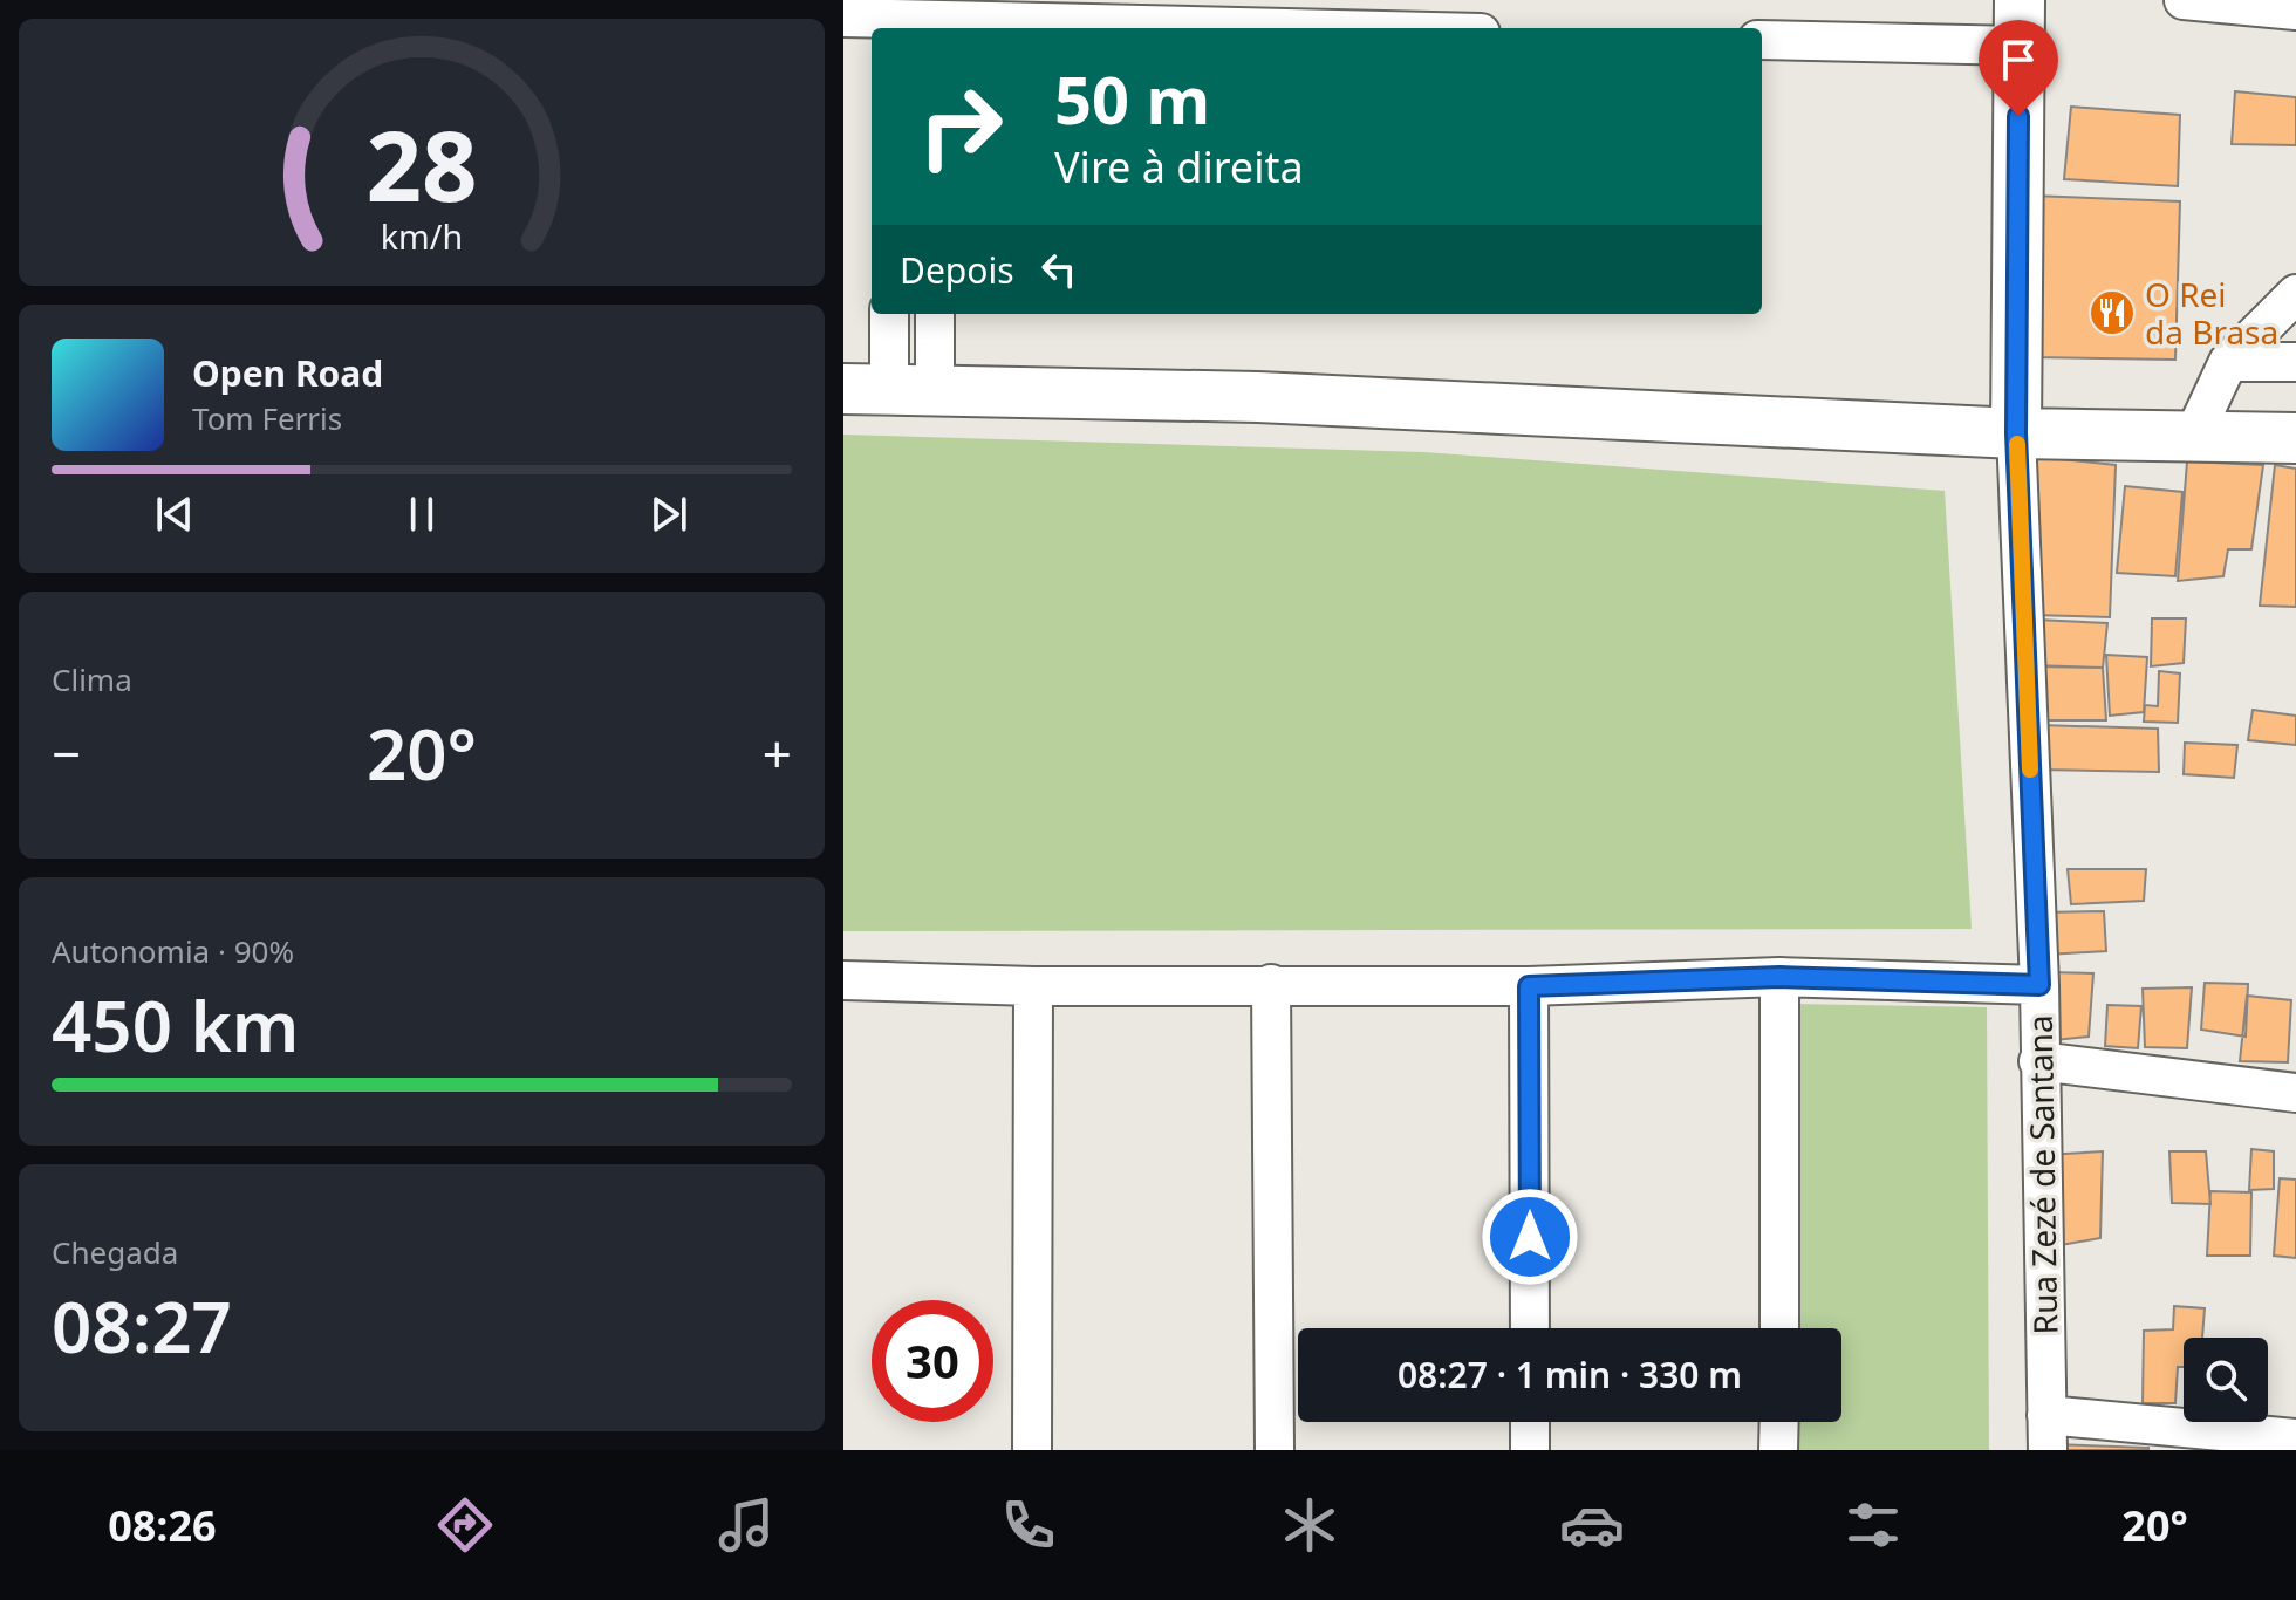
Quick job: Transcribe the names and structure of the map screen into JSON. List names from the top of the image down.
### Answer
{
  "streets": {
    "main road": ["Rua Zezé de Santana"]
  },
  "places": {
    "restaurant": ["O Rei da Brasa"]
  },
  "page": {
    "turn": ["50 m", "Vire à direita"],
    "then": "Depois",
    "song": ["Open Road", "Tom Ferris"],
    "tile": [
      "Clima",
      ["Autonomia · 90%", "450 km"],
      ["Chegada", "08:27"]
    ],
    "heat": ["−", "20°", "+"],
    "limit": "30",
    "trip": "08:27 · 1 min · 330 m",
    "tabs": ["08:26", "20°"],
    "gauge": ["28", "km/h"]
  }
}
